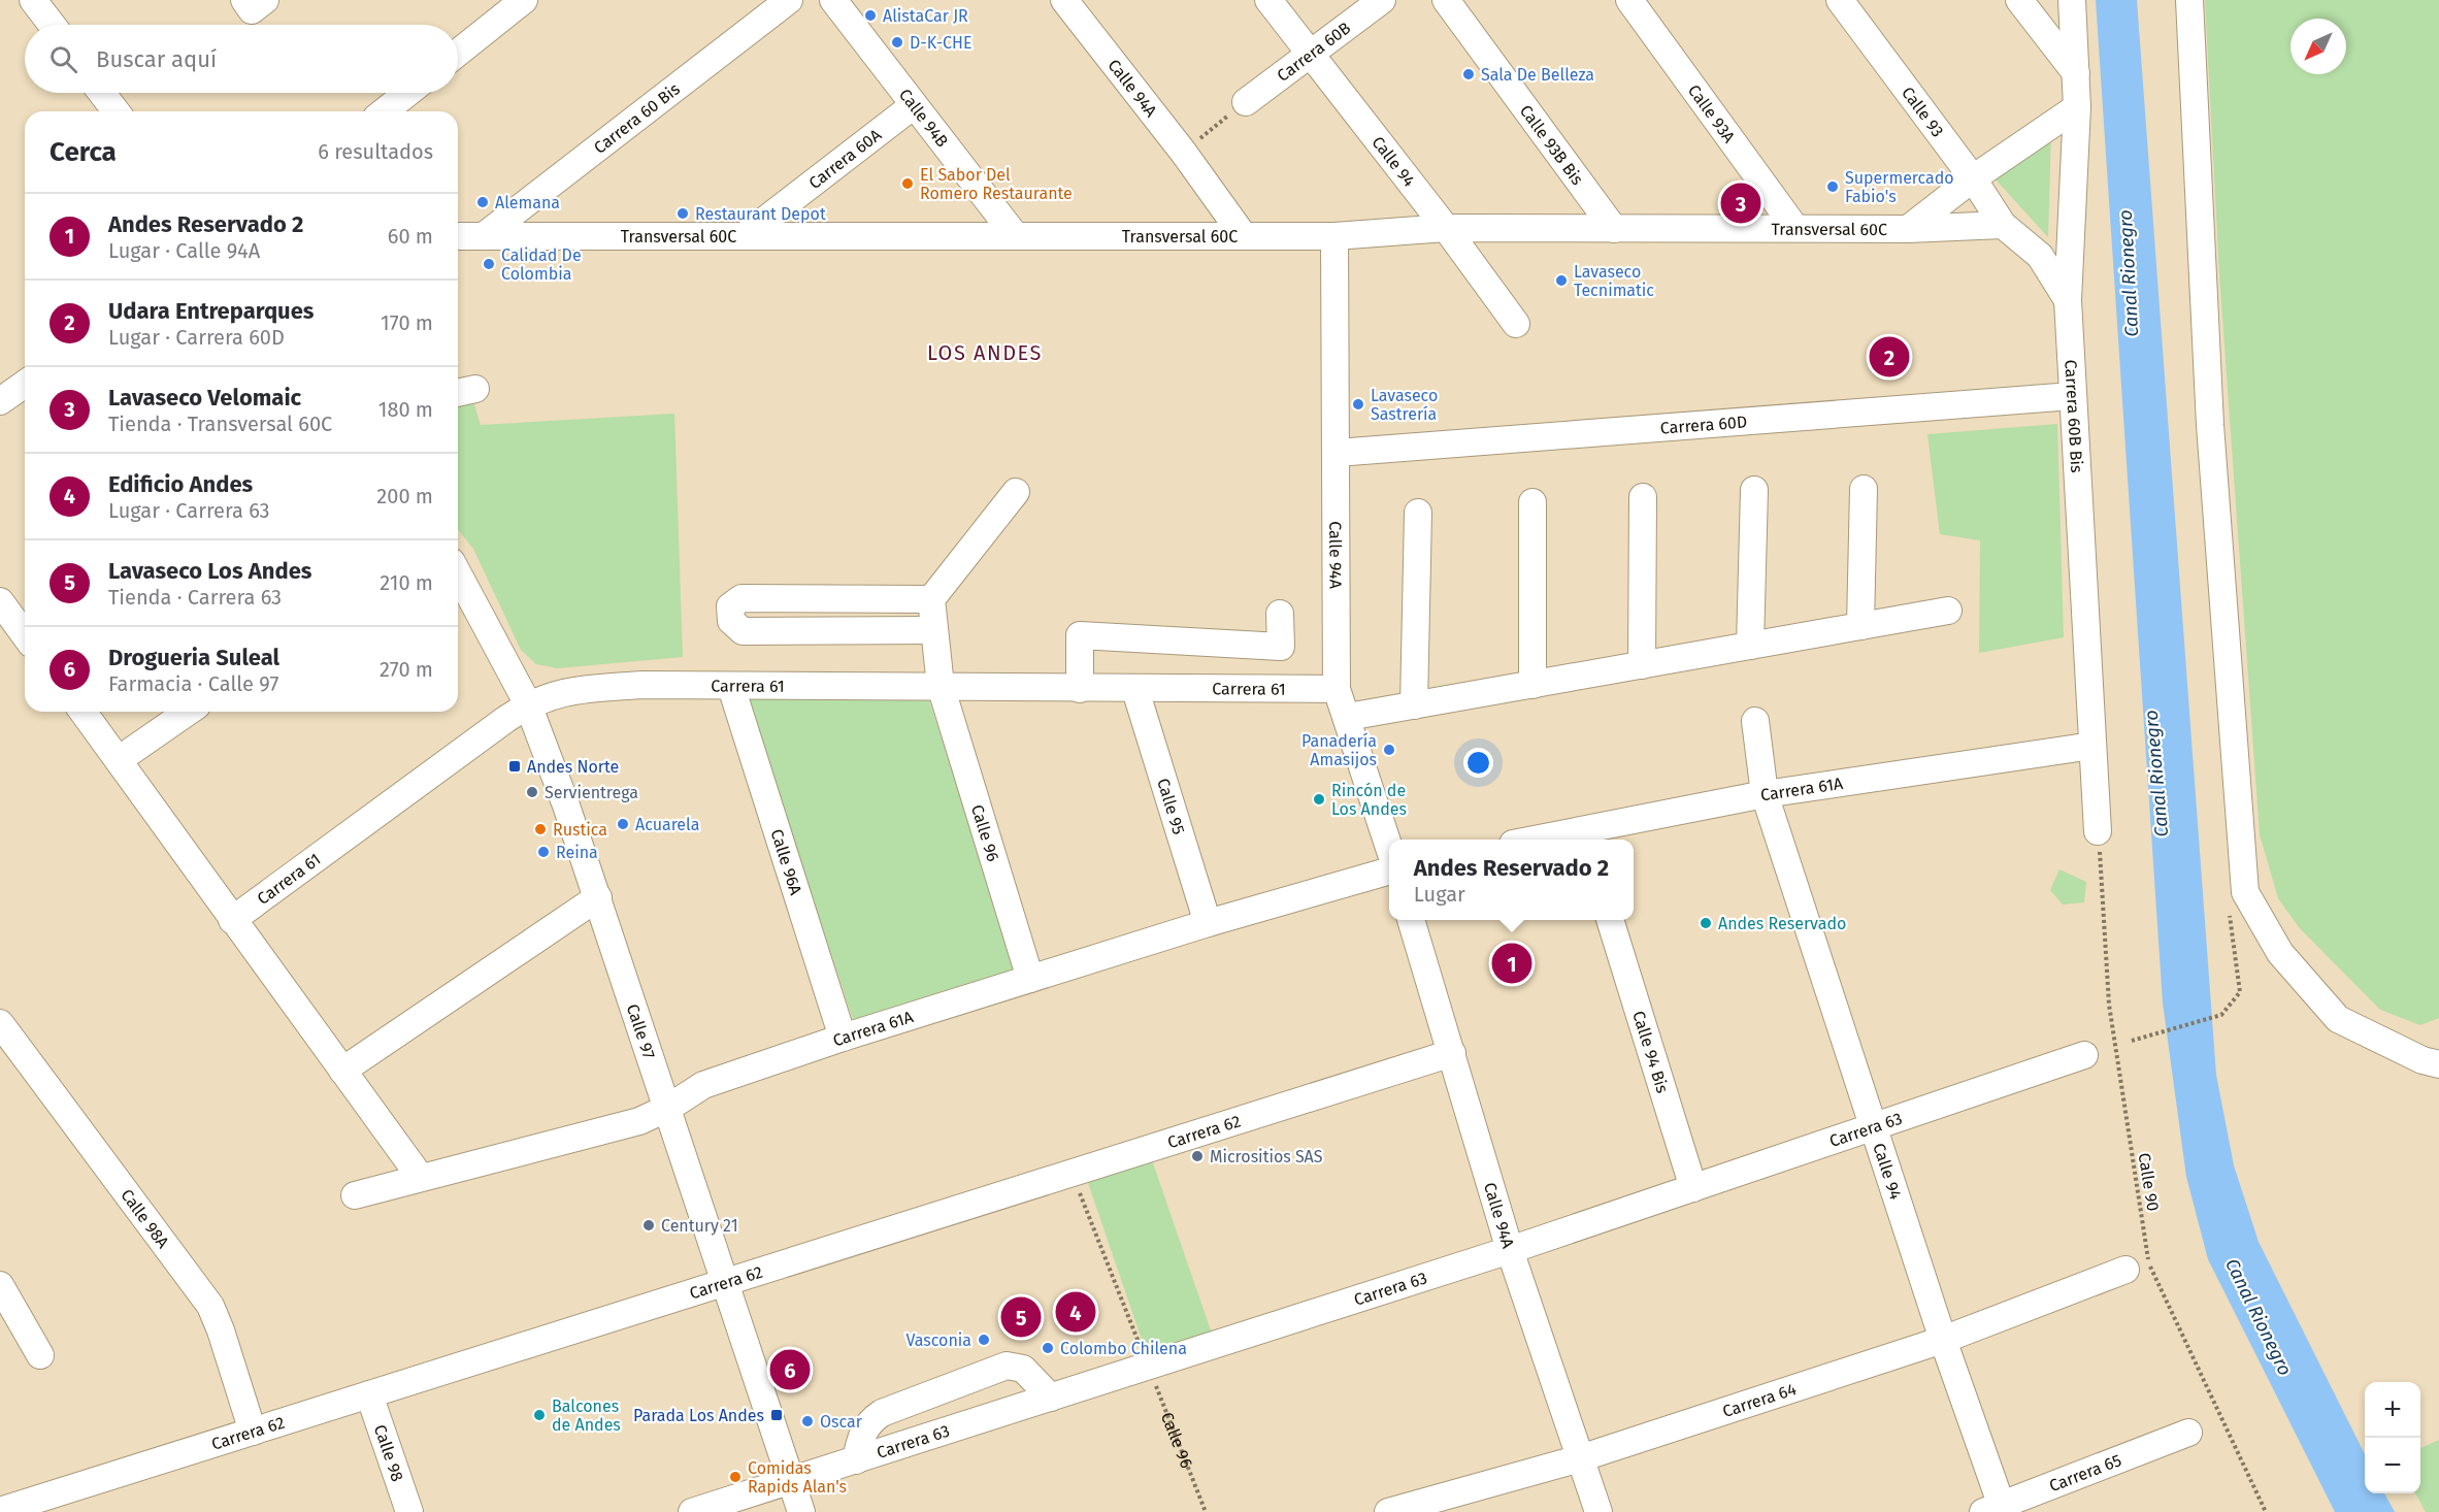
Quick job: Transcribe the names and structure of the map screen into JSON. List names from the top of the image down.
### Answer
{
  "streets": {
    "street": [
      "Carrera 60B",
      "Calle 94A",
      "Calle 93",
      "Calle 93A",
      "Carrera 60 Bis",
      "Calle 94B",
      "Calle 93B Bis",
      "Carrera 60A",
      "Calle 94",
      "Transversal 60C",
      "Carrera 60B Bis",
      "Carrera 60D",
      "Carrera 61",
      "Carrera 61A",
      "Calle 95",
      "Calle 96",
      "Calle 96A",
      "Calle 97",
      "Calle 94 Bis",
      "Carrera 63",
      "Carrera 62",
      "Calle 98A",
      "Carrera 64",
      "Calle 98",
      "Carrera 65"
    ],
    "path": ["Calle 90"]
  },
  "crossings": [
    ["Carrera 60B", "Calle 94"],
    ["Calle 94A", "Transversal 60C"],
    ["Calle 94A", "Carrera 60D"],
    ["Calle 94A", "Carrera 61"],
    ["Calle 94A", "Carrera 63"],
    ["Calle 94A", "Carrera 62"],
    ["Calle 94A", "Carrera 64"],
    ["Calle 93", "Transversal 60C"],
    ["Calle 93A", "Transversal 60C"],
    ["Carrera 60 Bis", "Transversal 60C"],
    ["Calle 94B", "Carrera 60A"],
    ["Calle 94B", "Transversal 60C"],
    ["Calle 93B Bis", "Transversal 60C"],
    ["Carrera 60A", "Transversal 60C"],
    ["Calle 94", "Transversal 60C"],
    ["Calle 94", "Carrera 61A"],
    ["Calle 94", "Carrera 63"],
    ["Calle 94", "Carrera 64"],
    ["Calle 94", "Carrera 65"],
    ["Transversal 60C", "Carrera 60B Bis"],
    ["Carrera 60B Bis", "Carrera 60D"],
    ["Carrera 60B Bis", "Carrera 61A"],
    ["Carrera 60B Bis", "Calle 90"],
    ["Carrera 61", "Calle 95"],
    ["Carrera 61", "Calle 96"],
    ["Carrera 61", "Calle 96A"],
    ["Carrera 61", "Calle 97"],
    ["Carrera 61A", "Calle 95"],
    ["Carrera 61A", "Calle 96"],
    ["Carrera 61A", "Calle 96A"],
    ["Carrera 61A", "Calle 97"],
    ["Calle 96", "Carrera 63"],
    ["Calle 96", "Carrera 62"],
    ["Calle 97", "Carrera 63"],
    ["Calle 97", "Carrera 62"],
    ["Calle 94 Bis", "Carrera 63"],
    ["Carrera 62", "Calle 98A"],
    ["Carrera 62", "Calle 98"]
  ],
  "districts": ["LOS ANDES"],
  "water": ["Canal Rionegro"],
  "places": {
    "other": [
      "AlistaCar JR",
      "D-K-CHE",
      "Sala De Belleza",
      "El Sabor Del Romero Restaurante",
      "Supermercado Fabio's",
      "Alemana",
      "Restaurant Depot",
      "Calidad De Colombia",
      "Lavaseco Tecnimatic",
      "Lavaseco Sastrería",
      "Panadería Amasijos",
      "Servientrega",
      "Rincón de Los Andes",
      "Acuarela",
      "Rustica",
      "Reina",
      "Andes Reservado",
      "Micrositios SAS",
      "Century 21",
      "Vasconia",
      "Colombo Chilena",
      "Balcones de Andes",
      "Oscar",
      "Comidas Rapids Alan's"
    ],
    "transit": ["Andes Norte", "Parada Los Andes"]
  },
  "north": "bottom left",
  "page": {
    "search": "Buscar aquí",
    "heading": ["Cerca", "6 resultados"],
    "pins": [
      "3",
      "2",
      "1",
      "4",
      "5",
      "6"
    ],
    "list": [
      {
        "mark": "1",
        "name": "Andes Reservado 2",
        "note": "Lugar · Calle 94A",
        "value": "60 m"
      },
      {
        "mark": "2",
        "name": "Udara Entreparques",
        "note": "Lugar · Carrera 60D",
        "value": "170 m"
      },
      {
        "mark": "3",
        "name": "Lavaseco Velomaic",
        "note": "Tienda · Transversal 60C",
        "value": "180 m"
      },
      {
        "mark": "4",
        "name": "Edificio Andes",
        "note": "Lugar · Carrera 63",
        "value": "200 m"
      },
      {
        "mark": "5",
        "name": "Lavaseco Los Andes",
        "note": "Tienda · Carrera 63",
        "value": "210 m"
      },
      {
        "mark": "6",
        "name": "Drogueria Suleal",
        "note": "Farmacia · Calle 97",
        "value": "270 m"
      }
    ],
    "popup": ["Andes Reservado 2", "Lugar"],
    "map_buttons": ["+", "−"]
  }
}
